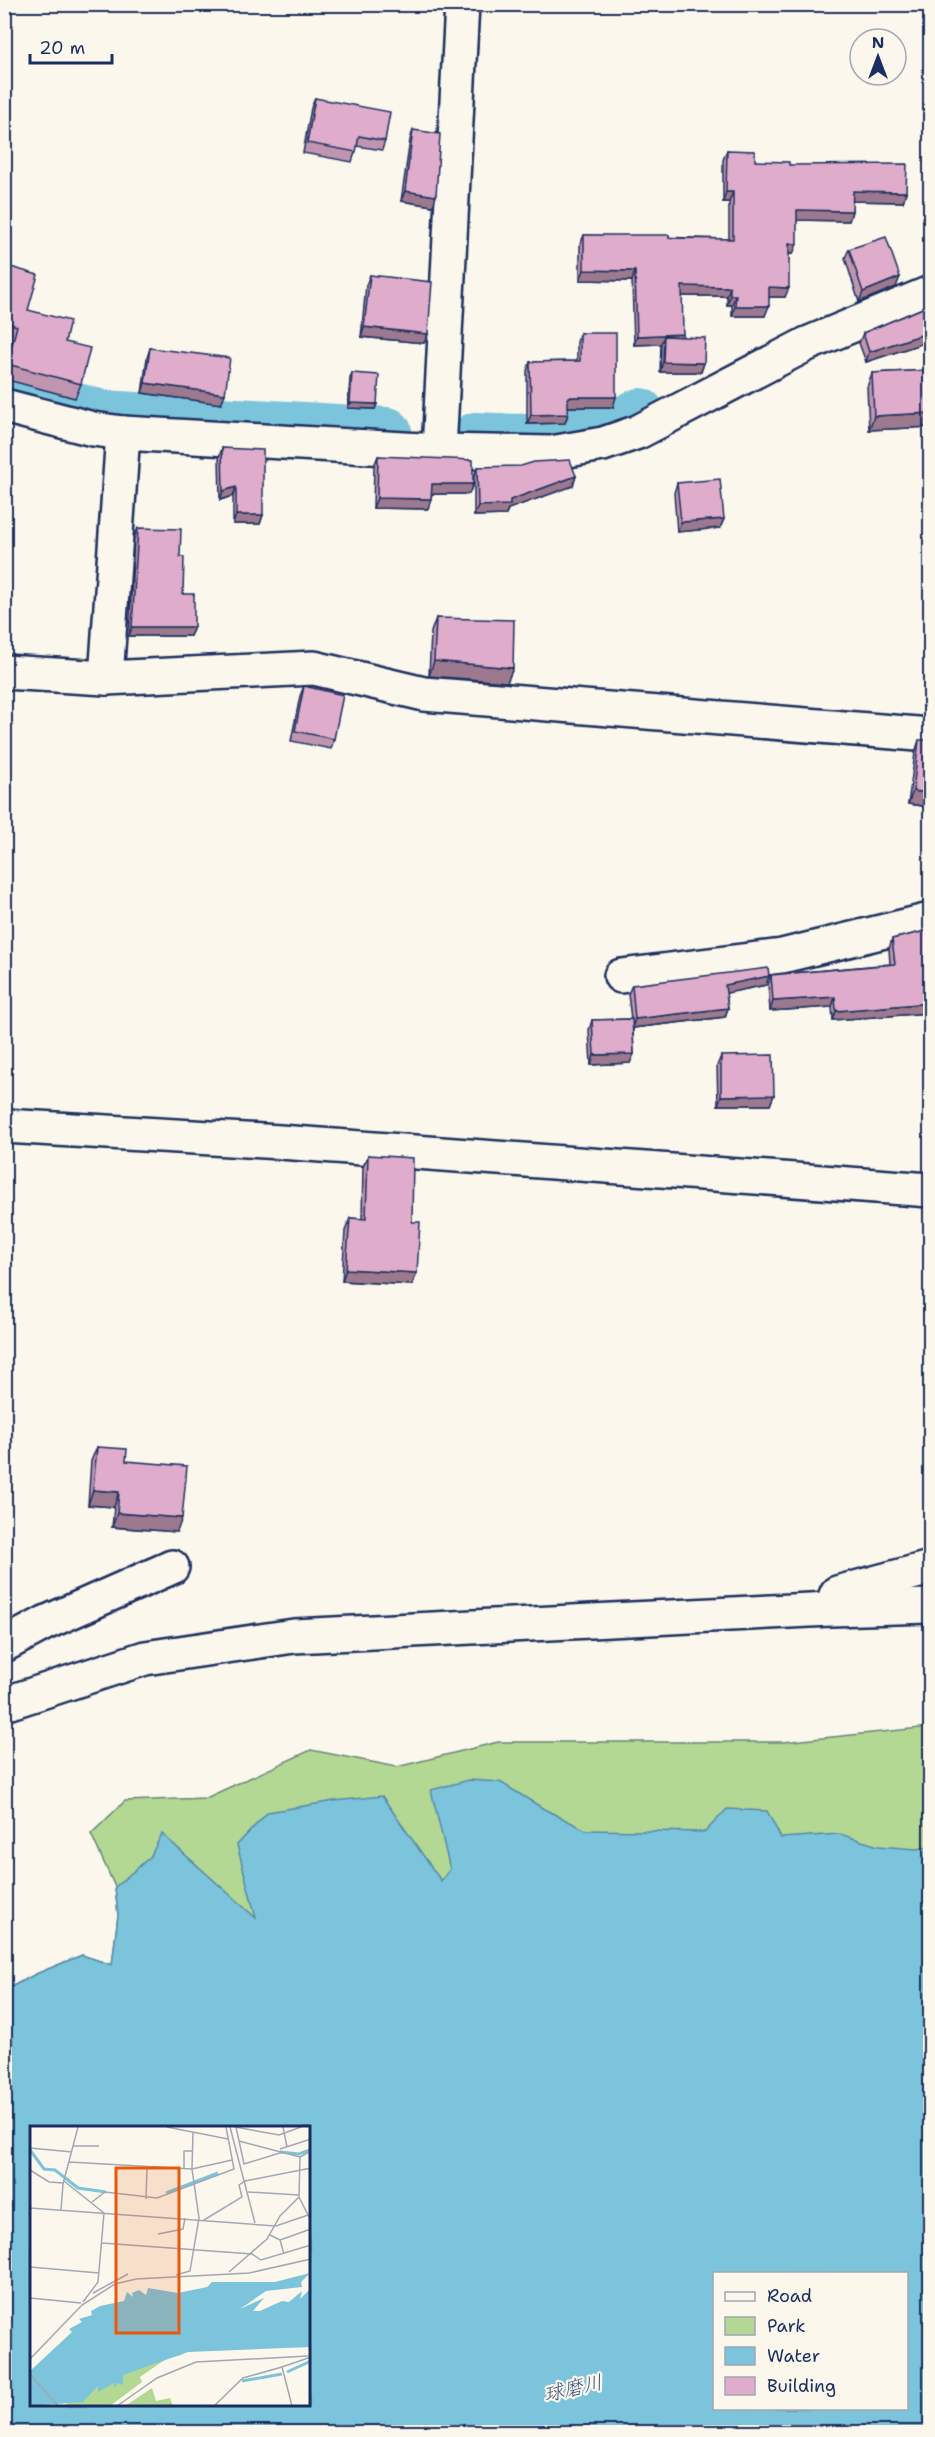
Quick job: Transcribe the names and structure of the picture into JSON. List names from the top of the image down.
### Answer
{
  "water": ["球磨川"],
  "legend": [
    "Road",
    "Park",
    "Water",
    "Building"
  ],
  "scale_bar": "20 m",
  "north": "top"
}
